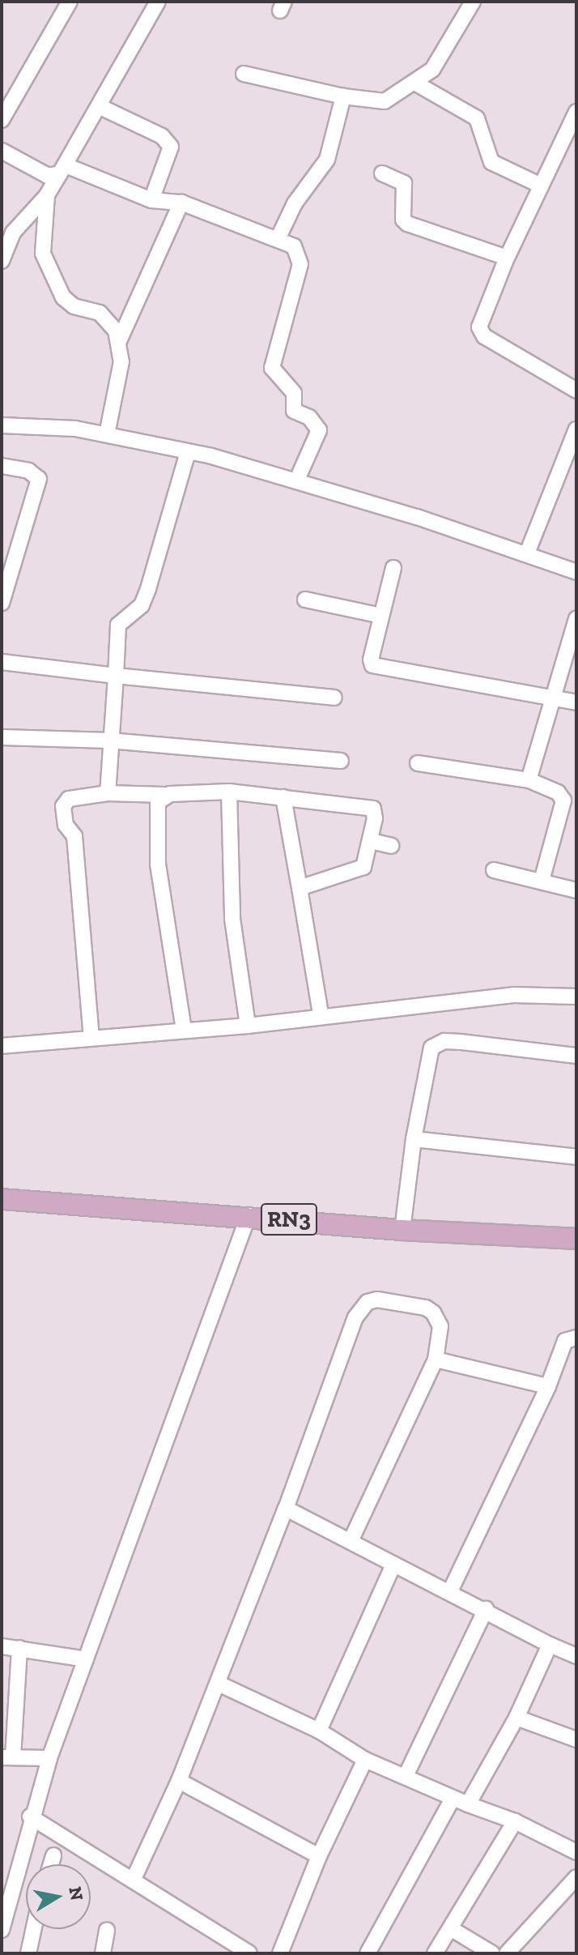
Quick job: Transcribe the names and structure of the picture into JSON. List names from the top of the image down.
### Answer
{
  "streets": {
    "main road": ["RN3"]
  },
  "north": "right"
}
